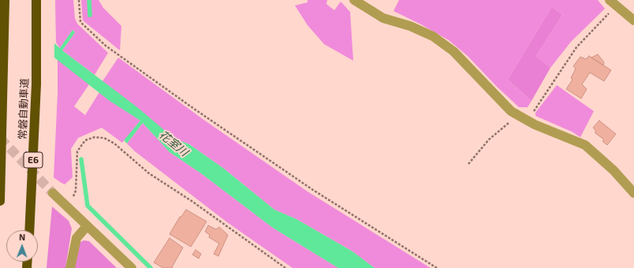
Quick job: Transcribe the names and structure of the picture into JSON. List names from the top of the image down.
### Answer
{
  "streets": {
    "highway": ["常磐自動車道", "E6"]
  },
  "water": ["花室川"],
  "north": "top"
}
